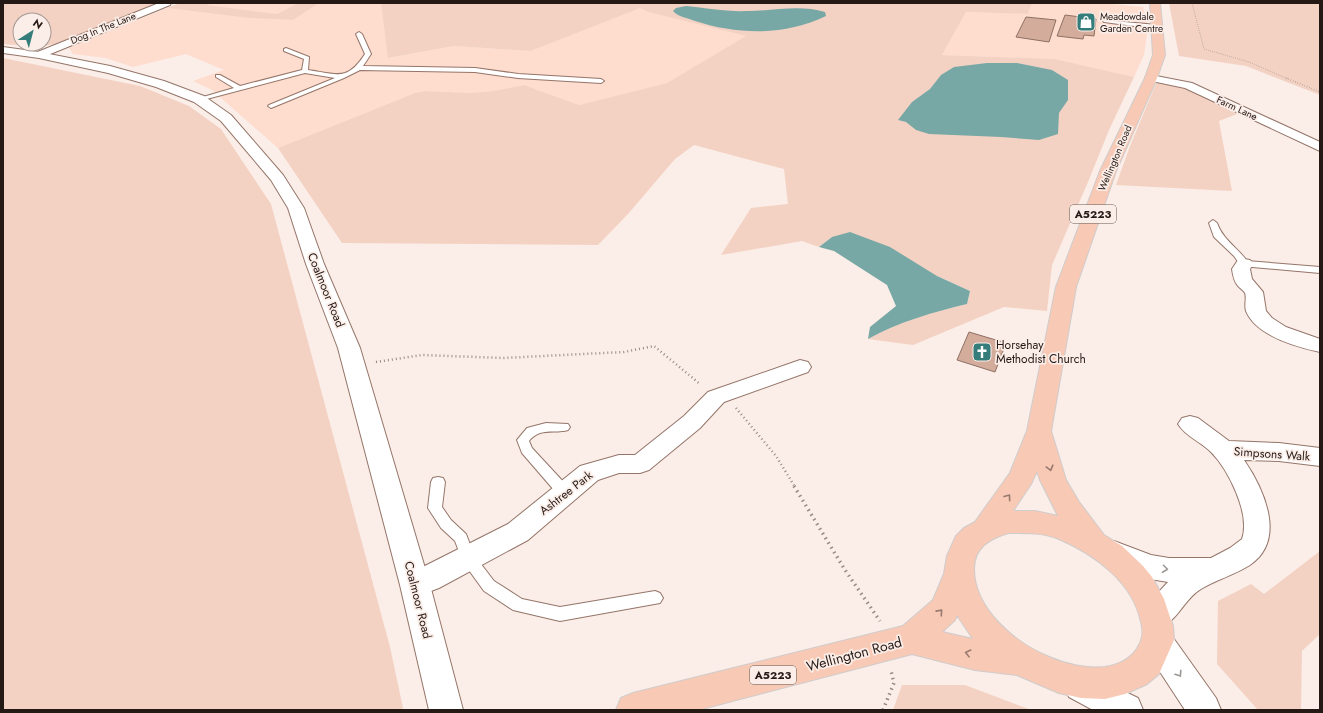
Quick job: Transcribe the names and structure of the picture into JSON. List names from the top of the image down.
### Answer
{
  "streets": {
    "main road": ["Wellington Road", "A5223"],
    "street": [
      "Dog In The Lane",
      "Farm Lane",
      "Coalmoor Road",
      "Simpsons Walk",
      "Ashtree Park"
    ]
  },
  "crossings": [
    ["Dog In The Lane", "Coalmoor Road"],
    ["Farm Lane", "Wellington Road"],
    ["Wellington Road", "Simpsons Walk"],
    ["Coalmoor Road", "Ashtree Park"]
  ],
  "places": {
    "shop": ["Meadowdale Garden Centre"],
    "church": ["Horsehay Methodist Church"]
  },
  "north": "top right"
}
